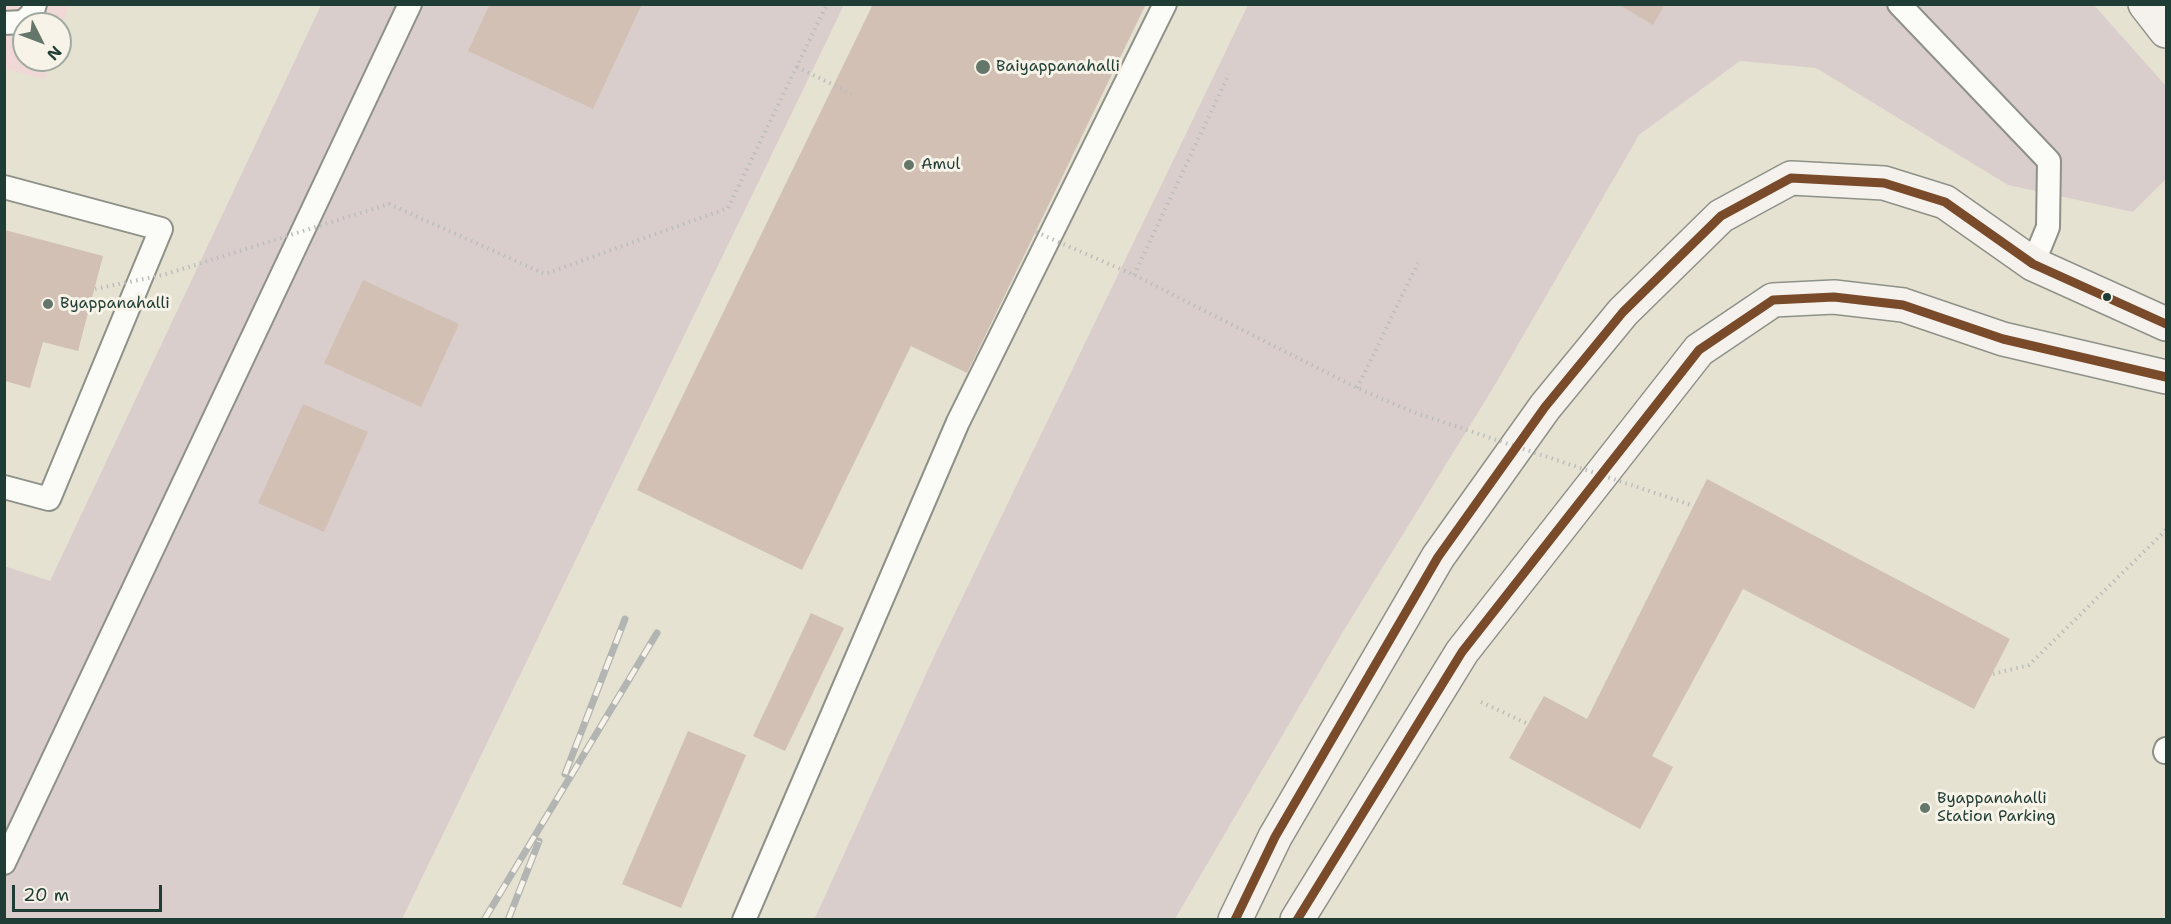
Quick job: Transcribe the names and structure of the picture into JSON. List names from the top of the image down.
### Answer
{
  "places": [
    "Baiyappanahalli",
    "Amul",
    "Byappanahalli",
    "Byappanahalli Station Parking"
  ],
  "scale_bar": "20 m",
  "north": "bottom right"
}
